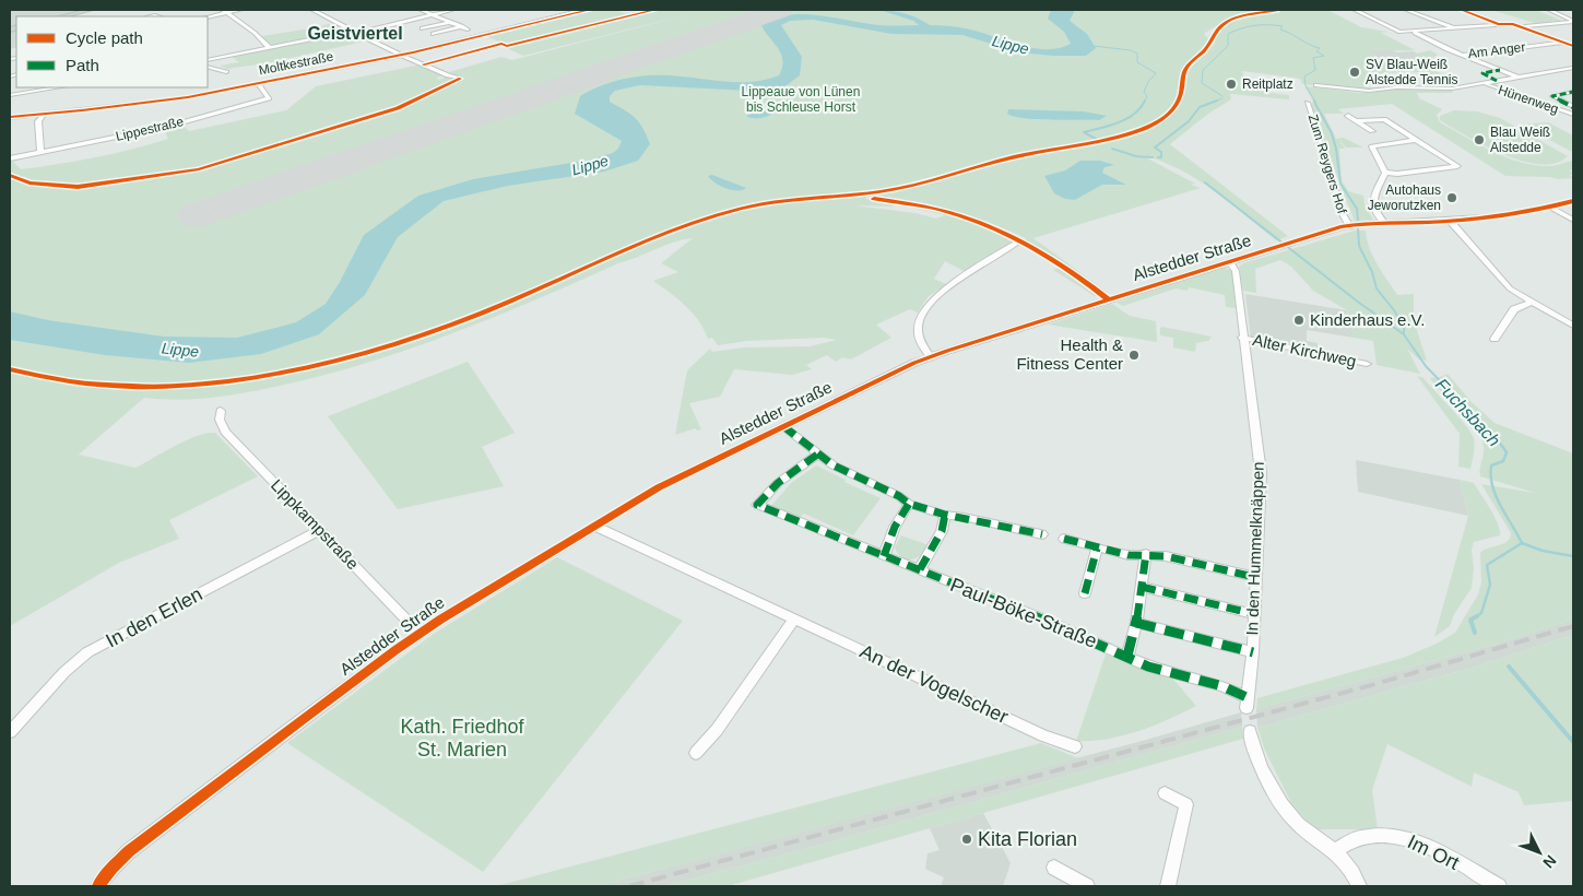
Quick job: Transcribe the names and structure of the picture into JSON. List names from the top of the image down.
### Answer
{
  "streets": {
    "street": [
      "Am Anger",
      "Moltkestraße",
      "Hünenweg",
      "Lippestraße",
      "Zum Reygers Hof",
      "Alstedder Straße",
      "Alter Kirchweg",
      "Lippkampstraße",
      "In den Hummelknäppen",
      "Paul-Böke-Straße",
      "In den Erlen",
      "An der Vogelscher",
      "Im Ort"
    ]
  },
  "crossings": [
    ["Moltkestraße", "Lippestraße"],
    ["Zum Reygers Hof", "Alstedder Straße"],
    ["Alstedder Straße", "Lippkampstraße"],
    ["Alstedder Straße", "In den Hummelknäppen"],
    ["Alstedder Straße", "An der Vogelscher"],
    ["Alter Kirchweg", "In den Hummelknäppen"],
    ["Lippkampstraße", "In den Erlen"],
    ["In den Hummelknäppen", "Paul-Böke-Straße"]
  ],
  "districts": ["Geistviertel"],
  "water": ["Lippe", "Fuchsbach"],
  "parks": ["Lippeaue von Lünen bis Schleuse Horst", "Kath. Friedhof St. Marien"],
  "places": [
    "SV Blau-Weiß Alstedde Tennis",
    "Reitplatz",
    "Blau Weiß Alstedde",
    "Autohaus Jeworutzken",
    "Kinderhaus e.V.",
    "Health & Fitness Center",
    "Kita Florian"
  ],
  "legend": ["Cycle path", "Path"],
  "north": "bottom right"
}
